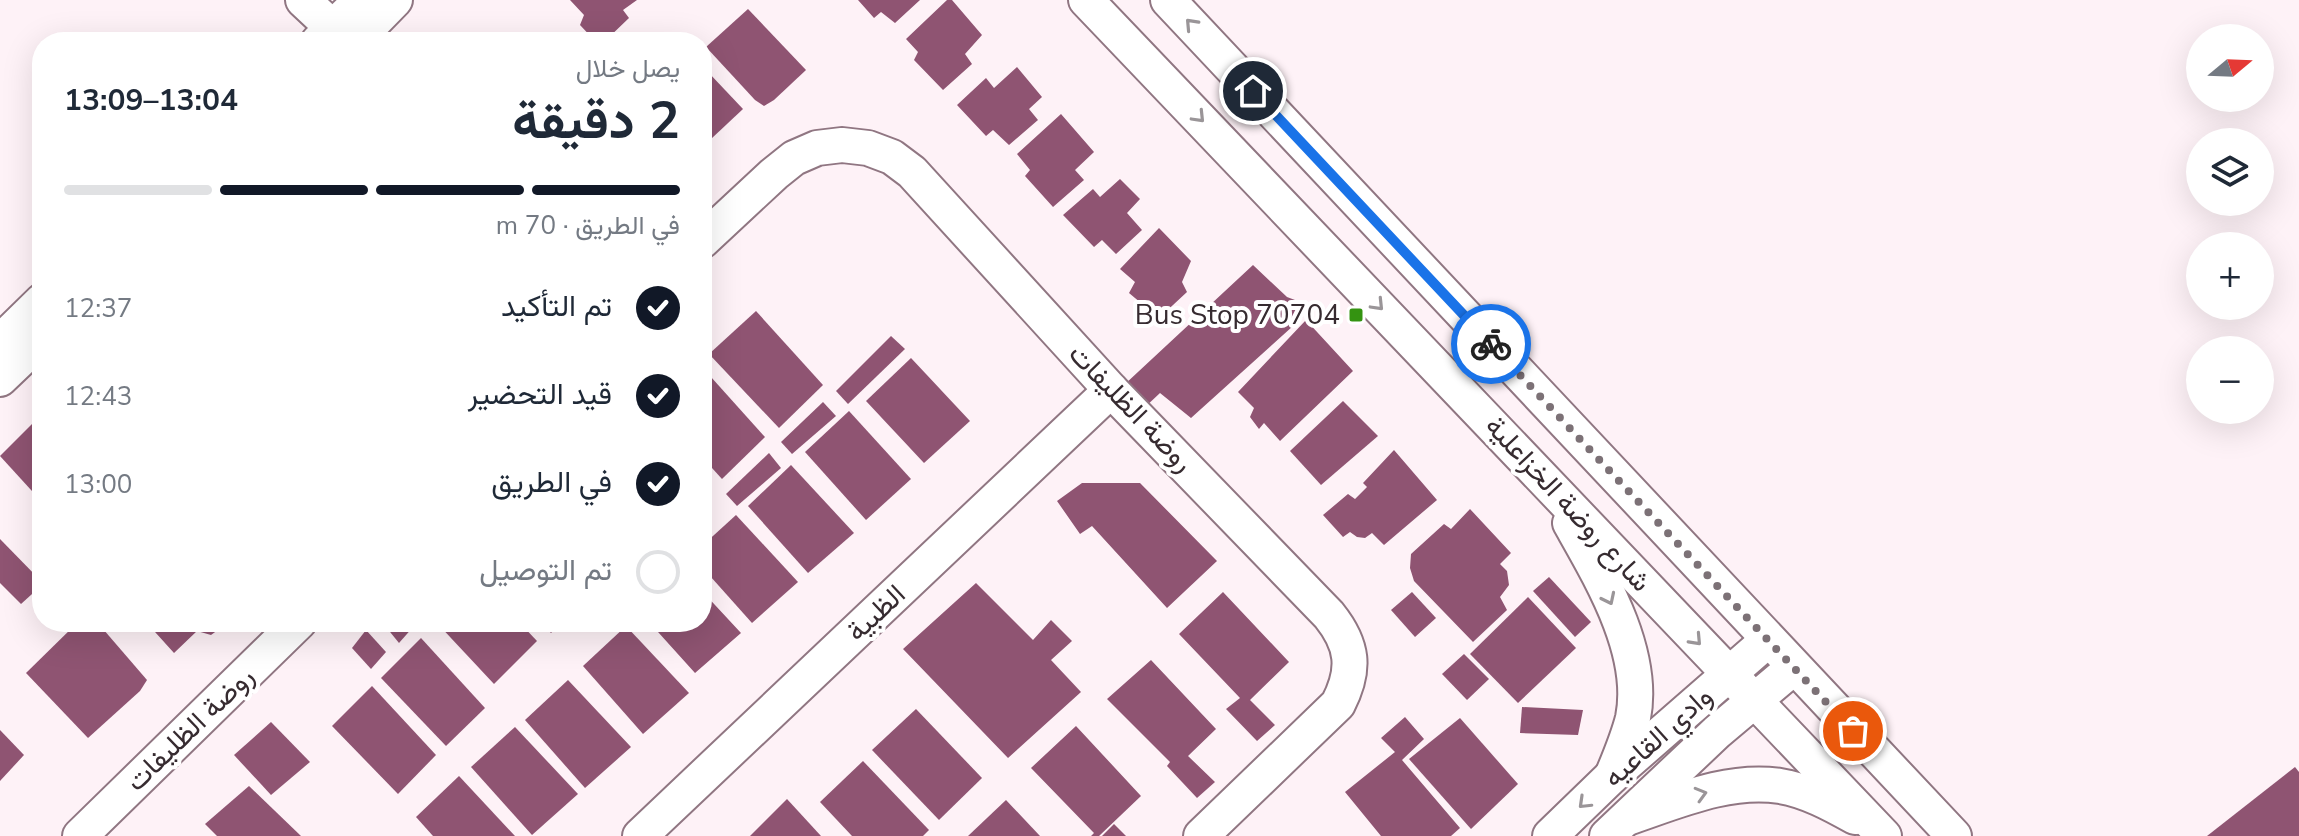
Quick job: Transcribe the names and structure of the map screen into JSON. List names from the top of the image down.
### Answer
{
  "streets": {
    "street": [
      "روضة الظليفات",
      "شارع روضة الخزاعلية",
      "الظبية",
      "وادي القاعيه"
    ]
  },
  "crossings": [
    ["روضة الظليفات", "الظبية"],
    ["شارع روضة الخزاعلية", "وادي القاعيه"]
  ],
  "places": {
    "transit": ["Bus Stop 70704"]
  },
  "north": "right",
  "page": {
    "map_buttons": ["+", "−"],
    "heading": ["2 دقيقة", "يصل خلال", "13:04–13:09"],
    "bar": "في الطريق · 70 m",
    "list": [
      ["تم التأكيد", "12:37"],
      ["قيد التحضير", "12:43"],
      ["في الطريق", "13:00"],
      "تم التوصيل"
    ]
  }
}
